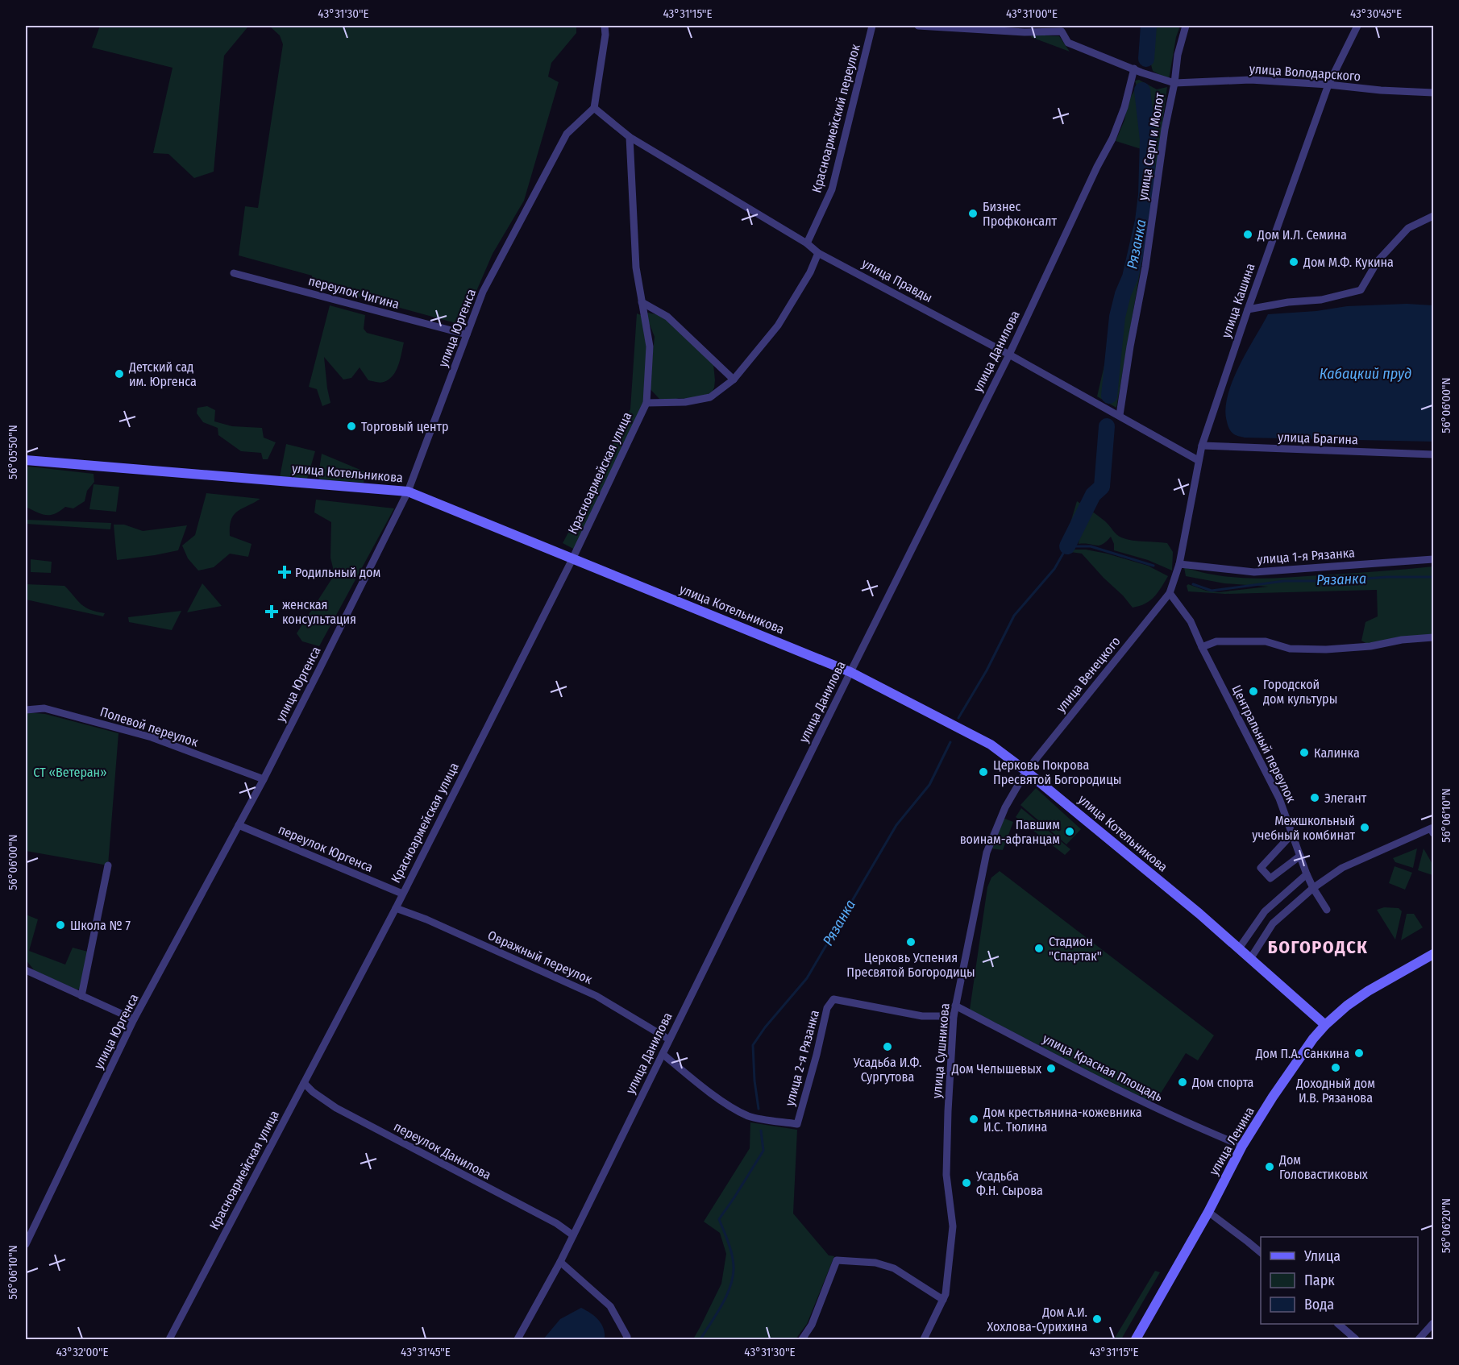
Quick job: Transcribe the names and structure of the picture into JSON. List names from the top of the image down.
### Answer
{
  "streets": {
    "street": [
      "улица Володарского",
      "Красноармейский переулок",
      "улица Серп и Молот",
      "улица Правды",
      "переулок Чигина",
      "улица Кашина",
      "улица Юргенса",
      "улица Данилова",
      "улица Брагина",
      "улица Котельникова",
      "Красноармейская улица",
      "улица 1-я Рязанка",
      "улица Венецкого",
      "Полевой переулок",
      "Центральный переулок",
      "переулок Юргенса",
      "Овражный переулок",
      "улица Сушникова",
      "улица 2-я Рязанка",
      "улица Красная Площадь",
      "улица Ленина",
      "переулок Данилова"
    ]
  },
  "crossings": [
    ["улица Володарского", "улица Серп и Молот"],
    ["улица Володарского", "улица Кашина"],
    ["Красноармейский переулок", "улица Правды"],
    ["улица Серп и Молот", "улица Правды"],
    ["улица Правды", "улица Кашина"],
    ["улица Правды", "улица Юргенса"],
    ["улица Правды", "улица Данилова"],
    ["улица Правды", "Красноармейская улица"],
    ["переулок Чигина", "улица Юргенса"],
    ["улица Кашина", "улица Брагина"],
    ["улица Кашина", "улица 1-я Рязанка"],
    ["улица Кашина", "улица Венецкого"],
    ["улица Кашина", "Центральный переулок"],
    ["улица Юргенса", "улица Котельникова"],
    ["улица Юргенса", "Полевой переулок"],
    ["улица Юргенса", "переулок Юргенса"],
    ["улица Данилова", "улица Котельникова"],
    ["улица Данилова", "Овражный переулок"],
    ["улица Данилова", "улица 2-я Рязанка"],
    ["улица Данилова", "переулок Данилова"],
    ["улица Котельникова", "Красноармейская улица"],
    ["улица Котельникова", "улица Венецкого"],
    ["улица Котельникова", "улица Сушникова"],
    ["улица Котельникова", "улица Ленина"],
    ["Красноармейская улица", "переулок Юргенса"],
    ["Красноармейская улица", "Овражный переулок"],
    ["Красноармейская улица", "переулок Данилова"],
    ["улица Венецкого", "Центральный переулок"],
    ["улица Венецкого", "улица Сушникова"],
    ["улица Сушникова", "улица 2-я Рязанка"],
    ["улица Сушникова", "улица Красная Площадь"],
    ["улица Красная Площадь", "улица Ленина"]
  ],
  "districts": ["БОГОРОДСК"],
  "water": ["Рязанка", "Кабацкий пруд"],
  "parks": ["СТ «Ветеран»"],
  "places": {
    "other": [
      "Бизнес Профконсалт",
      "Дом И.Л. Семина",
      "Дом М.Ф. Кукина",
      "Детский сад им. Юргенса",
      "Торговый центр",
      "Городской дом культуры",
      "Калинка",
      "Церковь Покрова Пресвятой Богородицы",
      "Элегант",
      "Межшкольный учебный комбинат",
      "Павшим воинам-афганцам",
      "Школа № 7",
      "Церковь Успения Пресвятой Богородицы",
      "Стадион \"Спартак\"",
      "Усадьба И.Ф. Сургутова",
      "Дом П.А. Санкина",
      "Доходный дом И.В. Рязанова",
      "Дом Челышевых",
      "Дом спорта",
      "Дом крестьянина-кожевника И.С. Тюлина",
      "Дом Головастиковых",
      "Усадьба Ф.Н. Сырова",
      "Дом А.И. Хохлова-Сурихина"
    ],
    "health": ["Родильный дом", "женская консультация"]
  },
  "legend": ["Улица", "Парк", "Вода"],
  "coordinates": [
    "43°31'30\"E",
    "43°31'15\"E",
    "43°31'00\"E",
    "43°30'45\"E",
    "56°06'00\"N",
    "56°05'50\"N",
    "56°06'10\"N",
    "56°06'20\"N",
    "43°32'00\"E",
    "43°31'45\"E"
  ]
}
